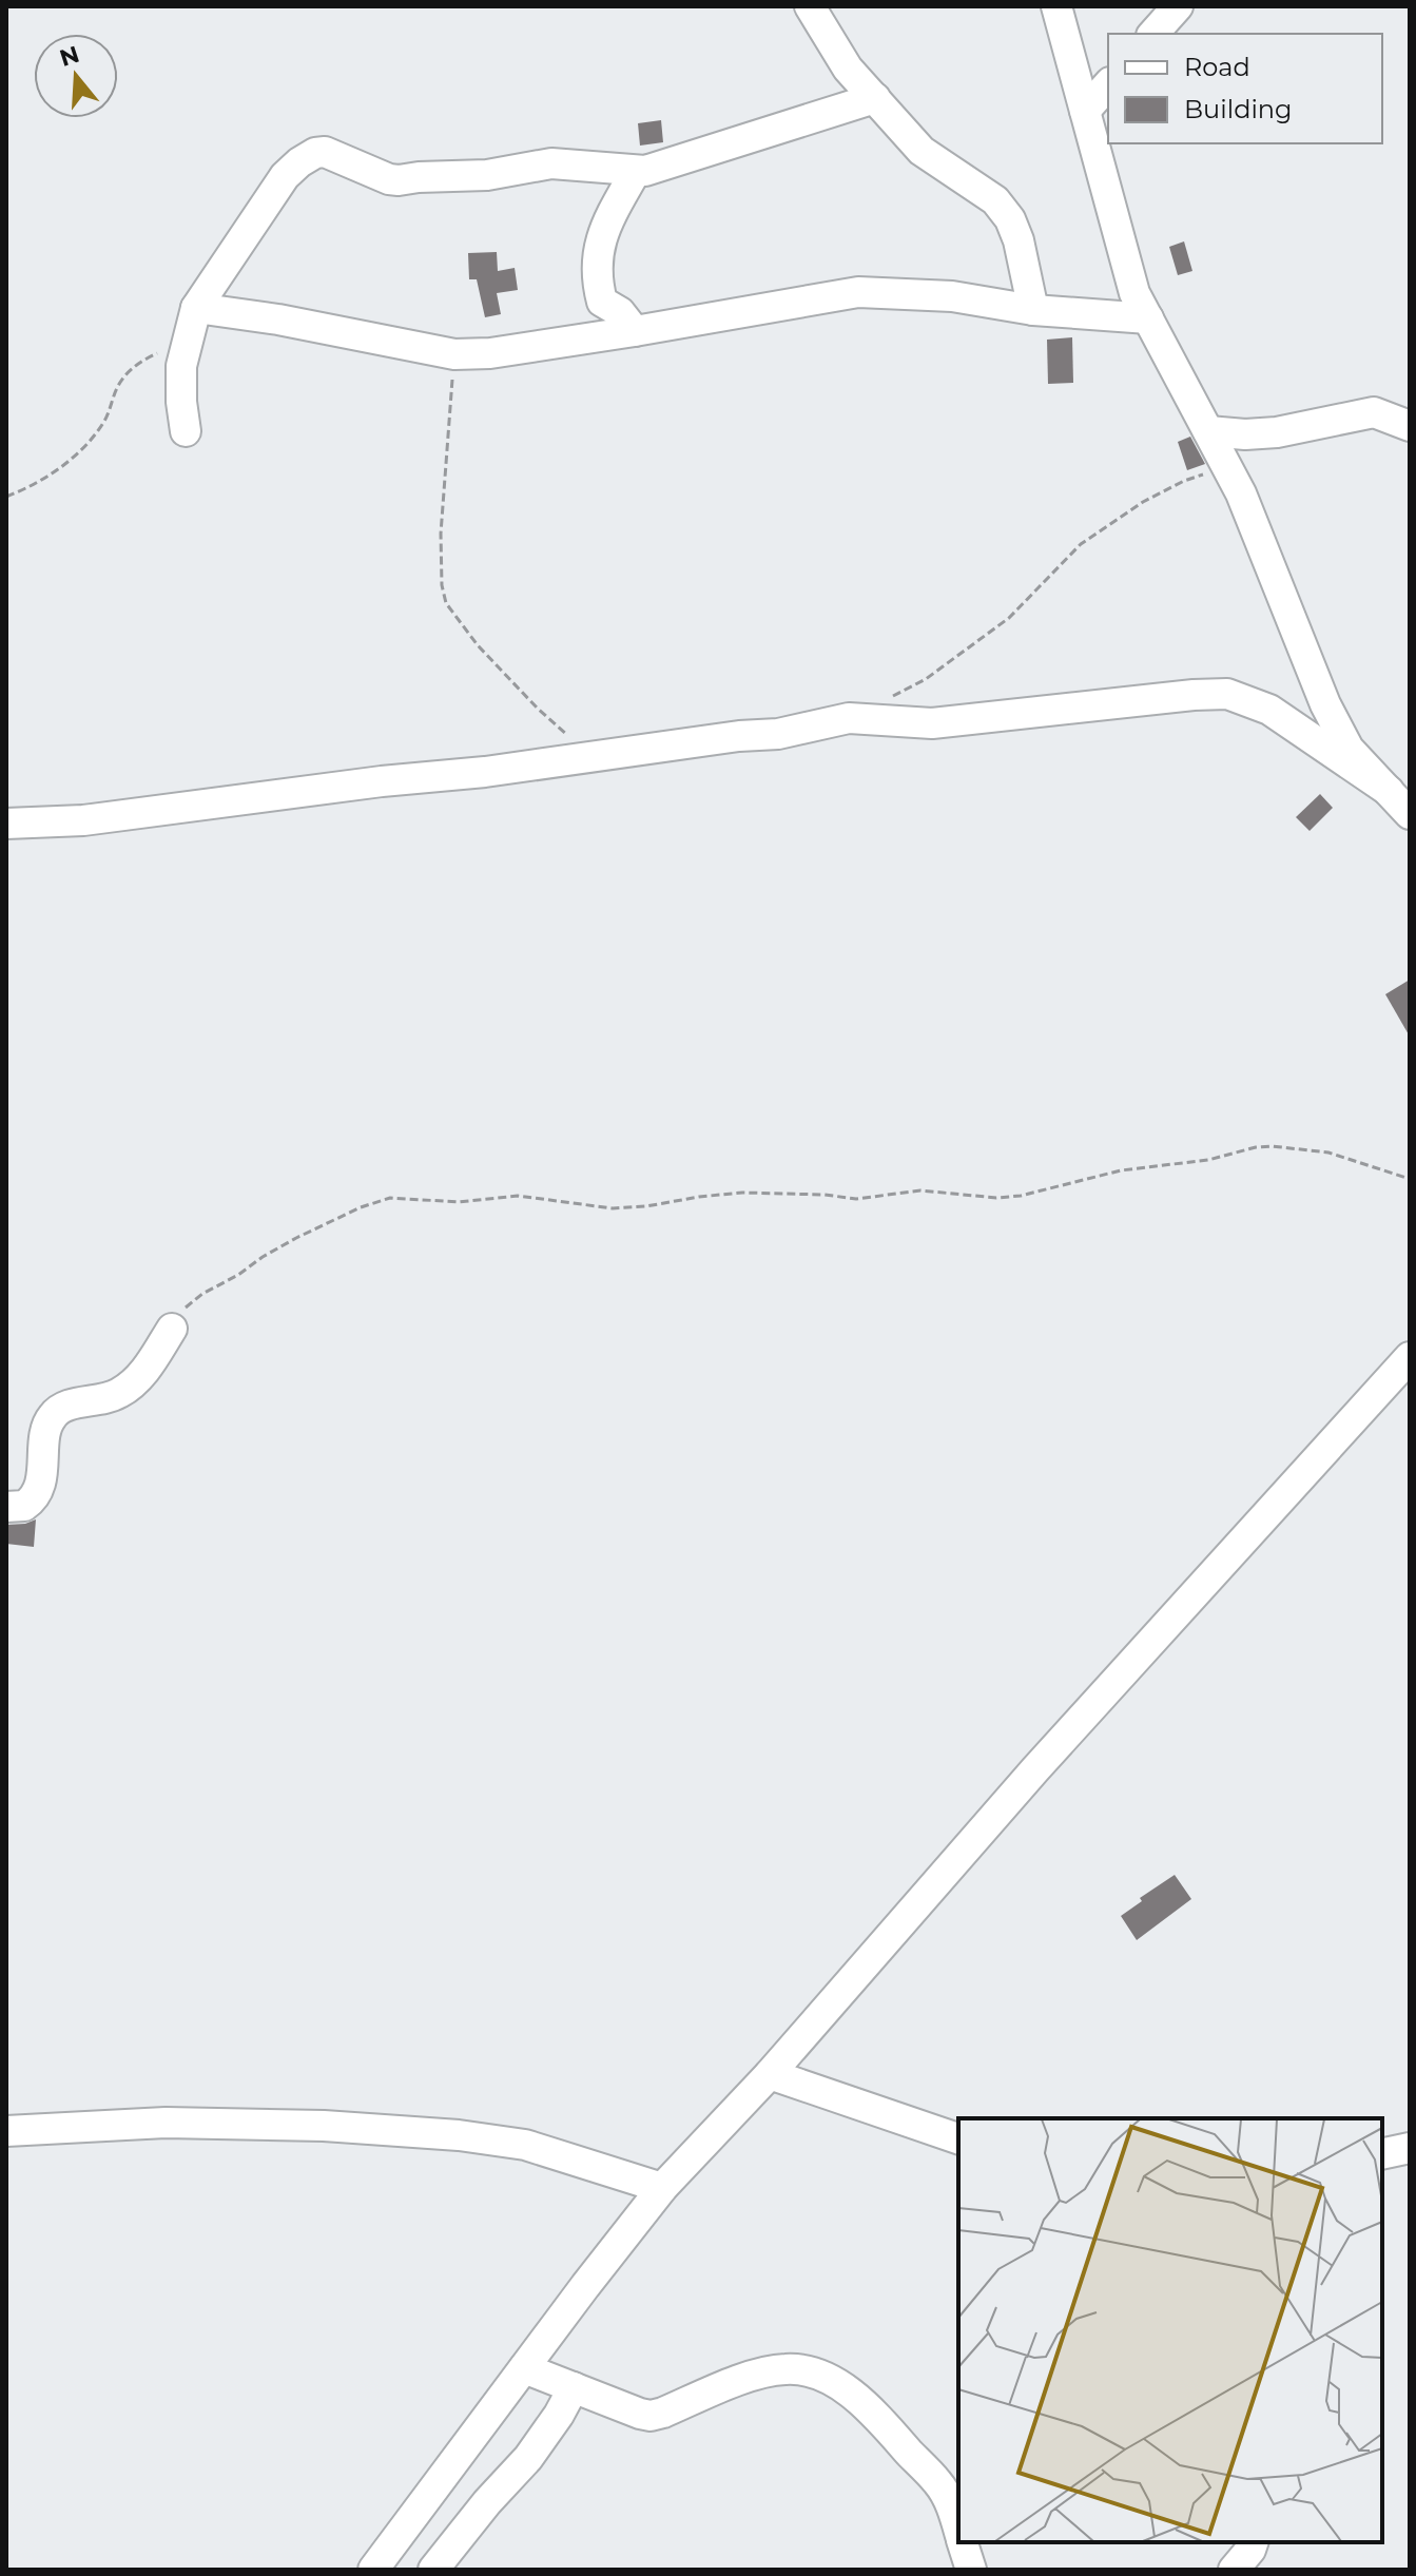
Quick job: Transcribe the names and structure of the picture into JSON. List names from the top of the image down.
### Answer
{
  "legend": ["Road", "Building"],
  "north": "top"
}
